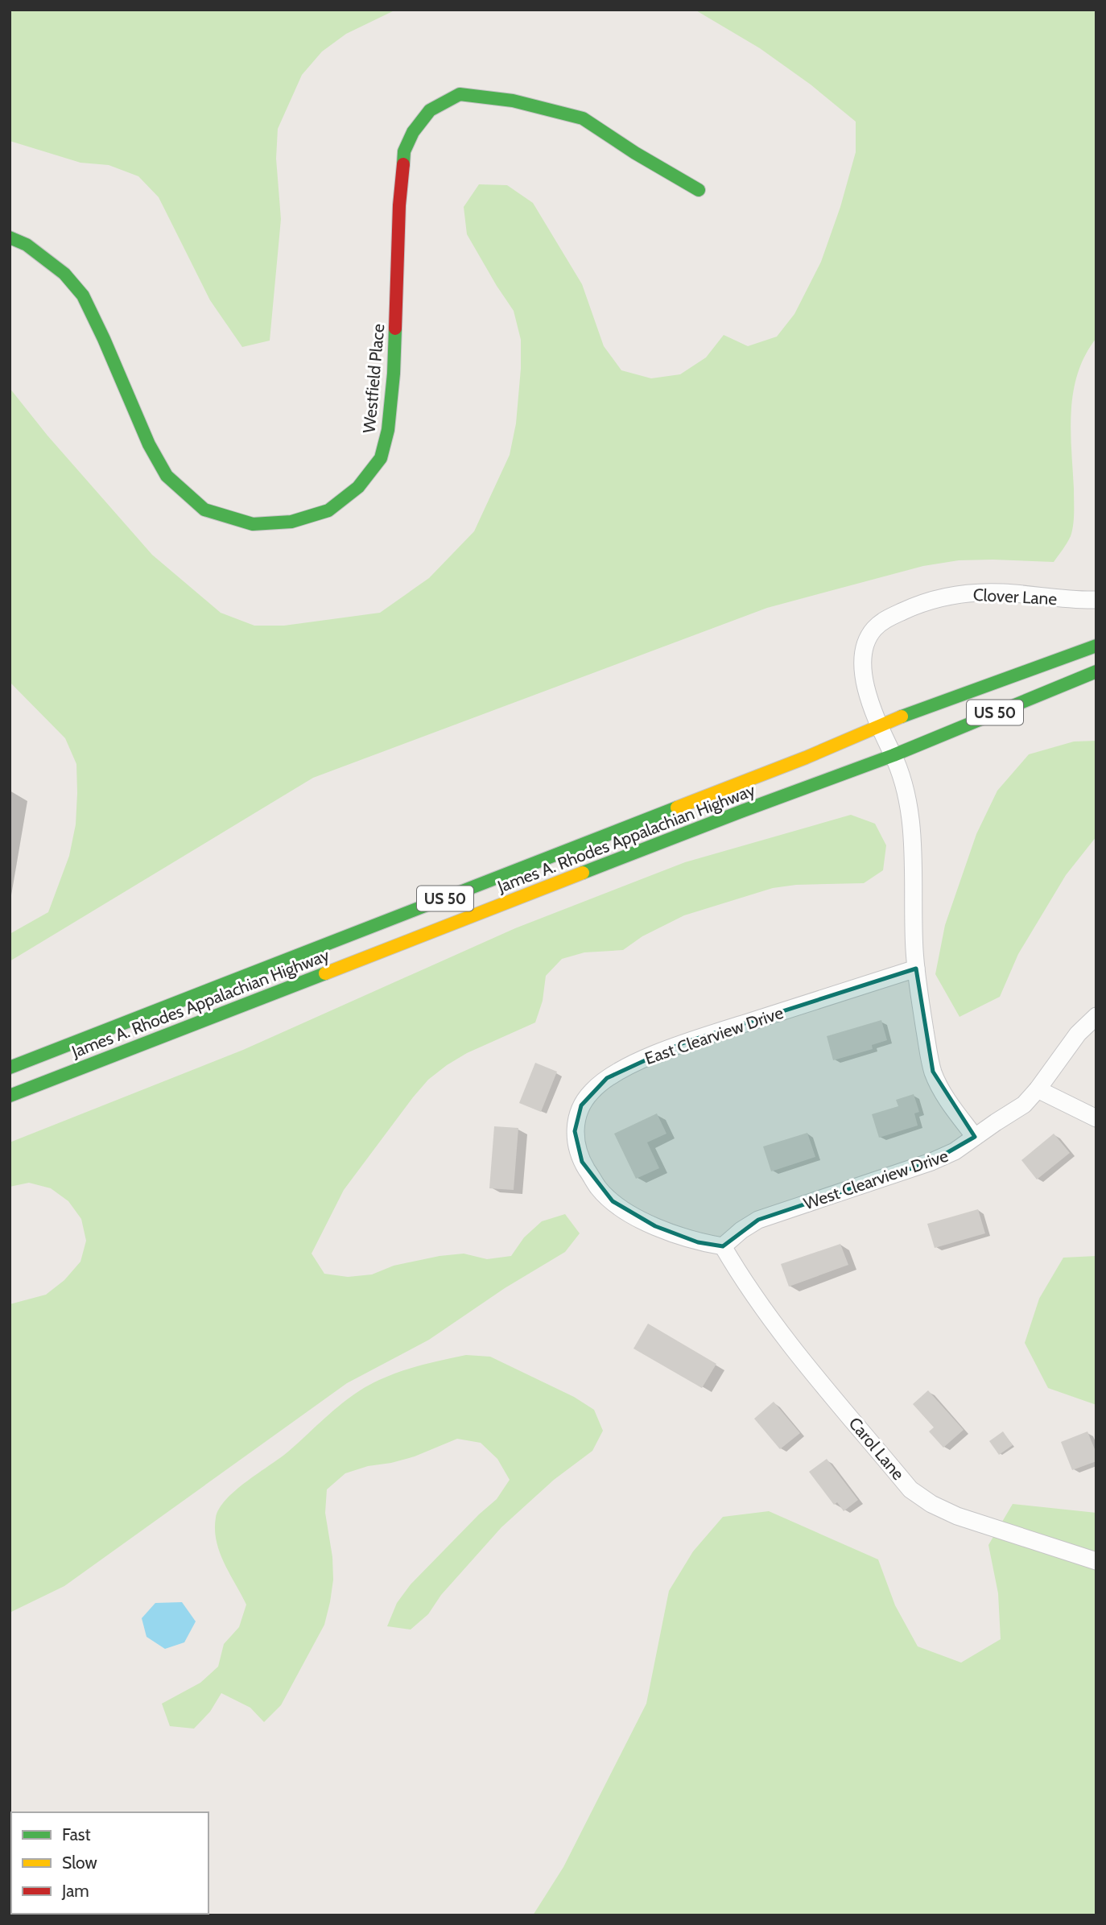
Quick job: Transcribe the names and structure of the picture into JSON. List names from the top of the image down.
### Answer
{
  "streets": {
    "main road": ["Westfield Place", "US 50", "James A. Rhodes Appalachian Highway"],
    "street": [
      "Clover Lane",
      "East Clearview Drive",
      "West Clearview Drive",
      "Carol Lane"
    ]
  },
  "crossings": [
    ["Clover Lane", "James A. Rhodes Appalachian Highway"],
    ["East Clearview Drive", "West Clearview Drive"],
    ["East Clearview Drive", "Carol Lane"],
    ["West Clearview Drive", "Carol Lane"]
  ],
  "legend": ["Fast", "Slow", "Jam"]
}
